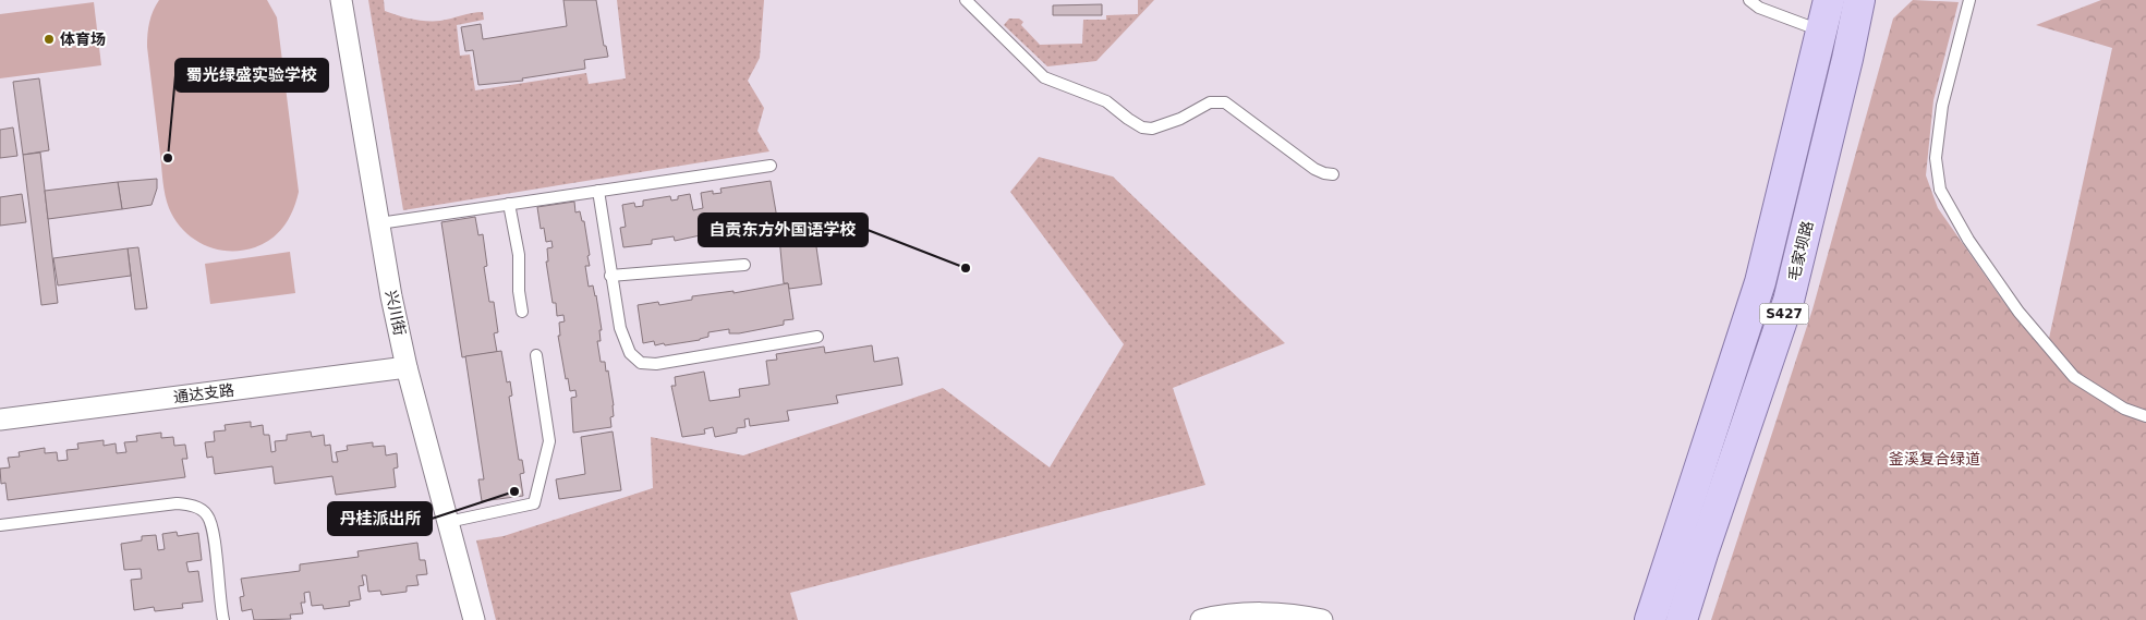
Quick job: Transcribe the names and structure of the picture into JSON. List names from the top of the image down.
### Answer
{
  "streets": {
    "main road": ["毛家坝路", "S427"],
    "street": ["兴川街", "通达支路"]
  },
  "crossings": [
    ["兴川街", "通达支路"]
  ],
  "parks": ["釜溪复合绿道"],
  "places": [
    "体育场",
    "蜀光绿盛实验学校",
    "自贡东方外国语学校",
    "丹桂派出所"
  ]
}
